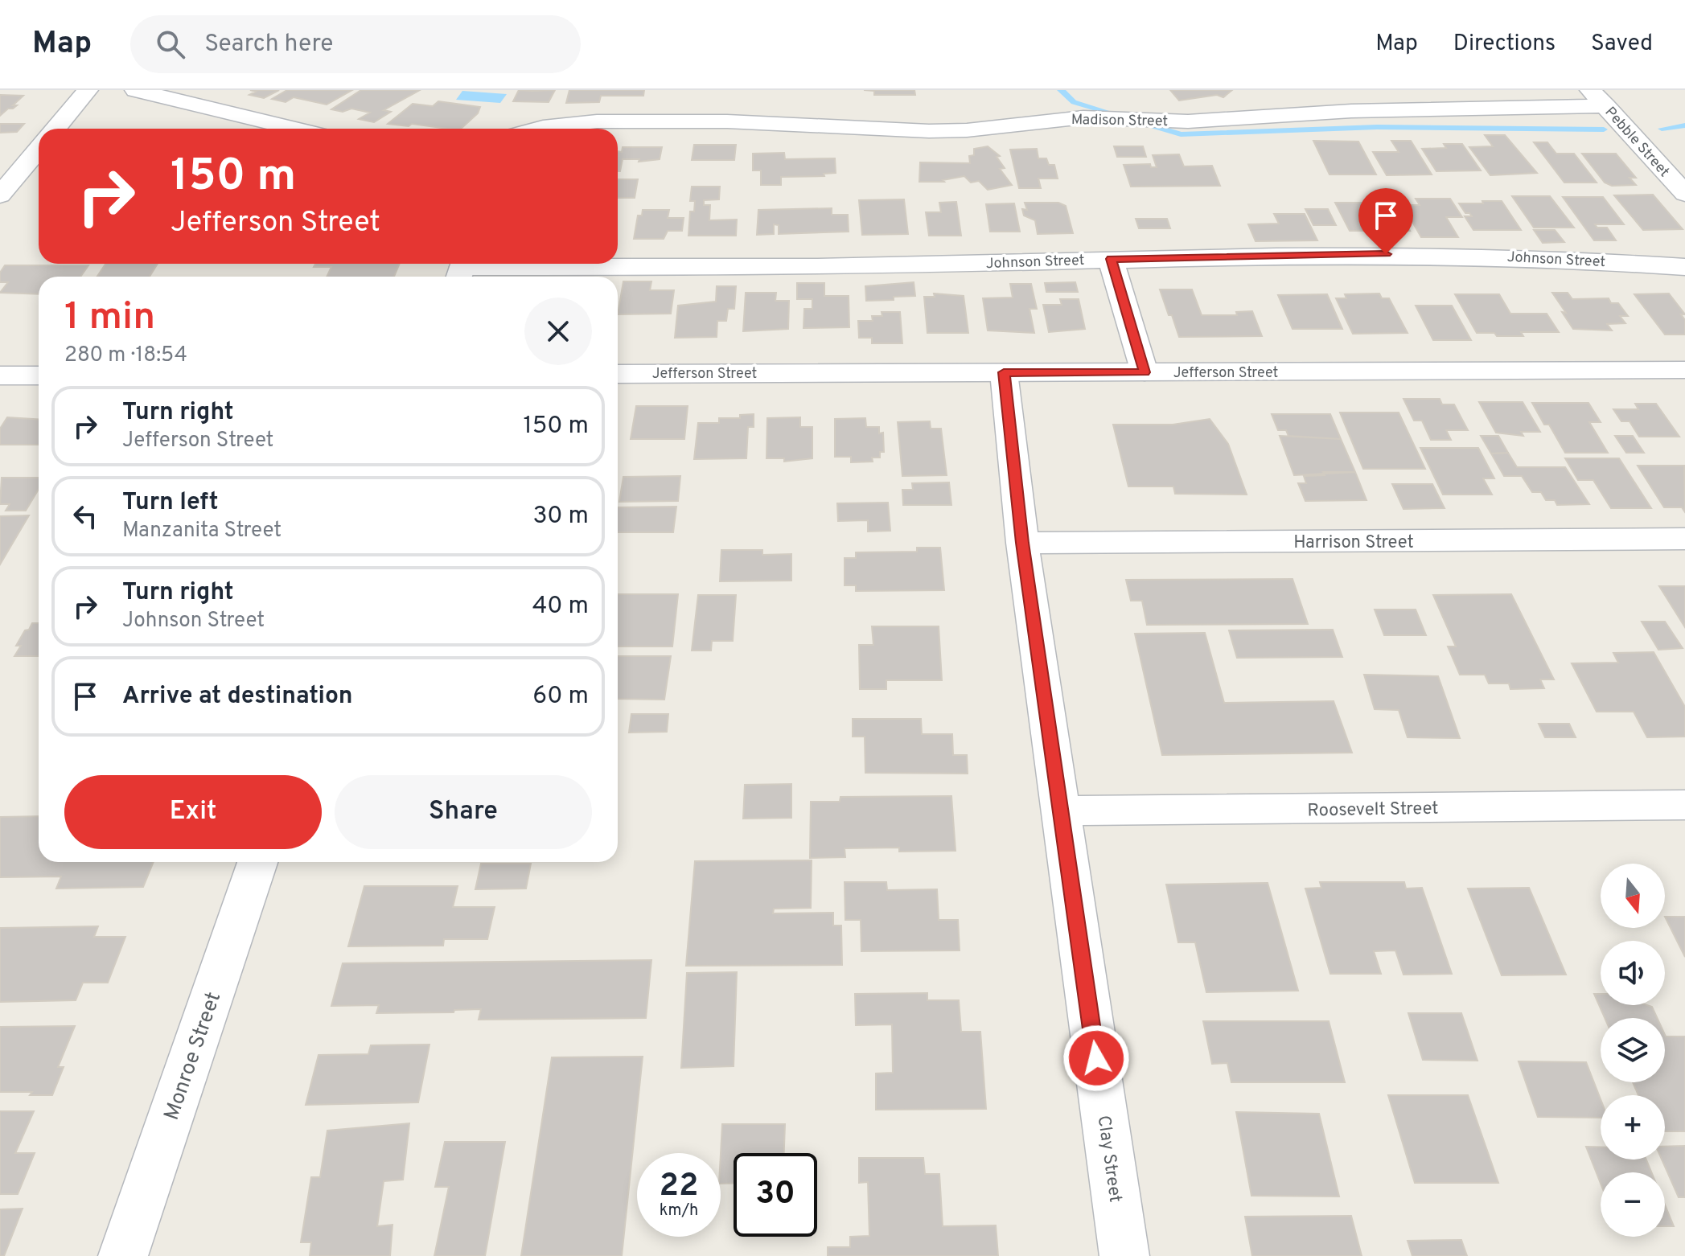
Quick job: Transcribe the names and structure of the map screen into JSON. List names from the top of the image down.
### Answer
{
  "streets": {
    "street": [
      "Madison Street",
      "Pebble Street",
      "Johnson Street",
      "Jefferson Street",
      "Harrison Street",
      "Roosevelt Street",
      "Monroe Street",
      "Clay Street"
    ]
  },
  "crossings": [
    ["Madison Street", "Pebble Street"],
    ["Jefferson Street", "Clay Street"],
    ["Harrison Street", "Clay Street"],
    ["Roosevelt Street", "Clay Street"]
  ],
  "north": "bottom",
  "page": {
    "header": "Map",
    "search": "Search here",
    "nav": ["Map", "Directions", "Saved"],
    "turn": ["150 m", "Jefferson Street"],
    "heading": ["1 min", "280 m · 18:54"],
    "list": [
      {
        "name": "Turn right",
        "note": "Jefferson Street",
        "value": "150 m"
      },
      {
        "name": "Turn left",
        "note": "Manzanita Street",
        "value": "30 m"
      },
      {
        "name": "Turn right",
        "note": "Johnson Street",
        "value": "40 m"
      },
      {
        "name": "Arrive at destination",
        "value": "60 m"
      }
    ],
    "buttons": ["Exit", "Share"],
    "map_buttons": ["+", "−"],
    "speed": "22 km/h",
    "limit": "30"
  }
}
